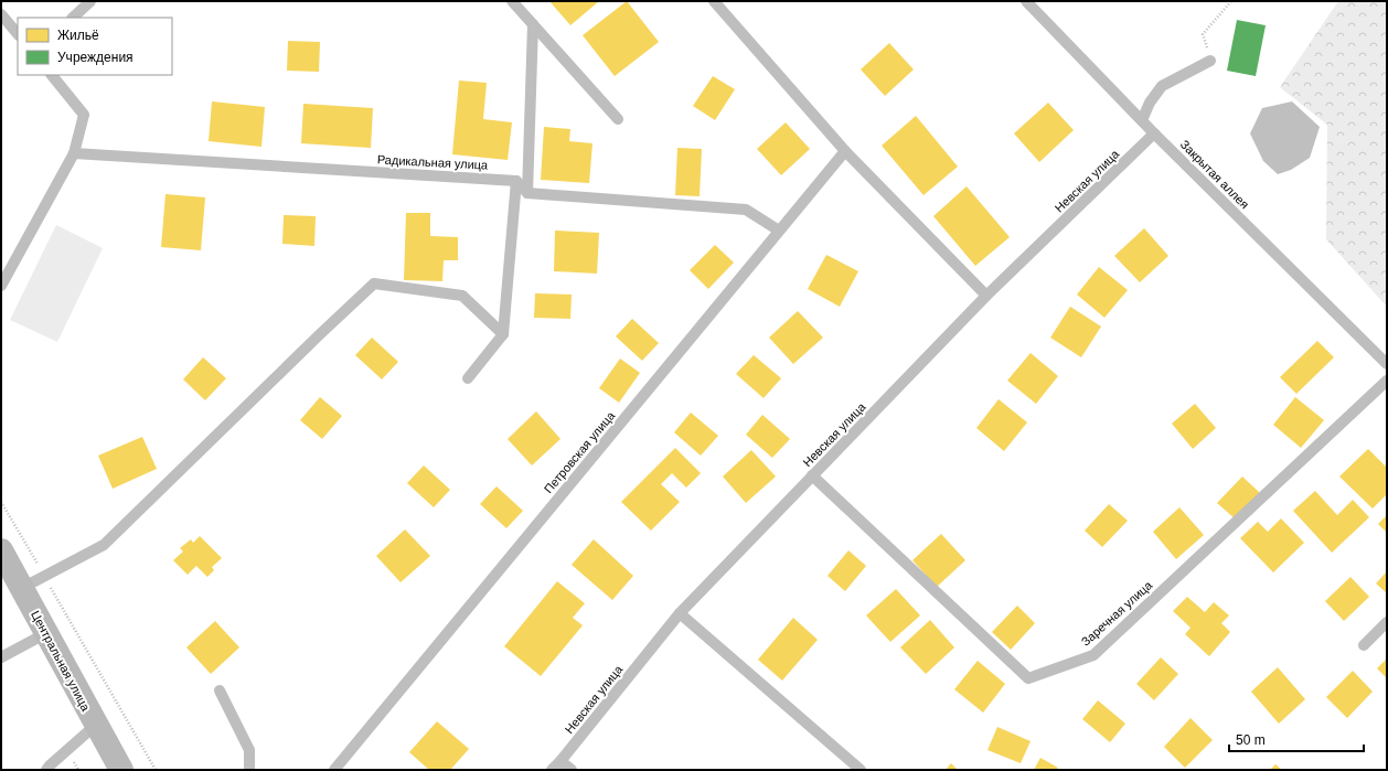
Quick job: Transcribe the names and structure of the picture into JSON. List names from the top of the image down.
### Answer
{
  "streets": {
    "street": ["Центральная улица"],
    "lane": [
      "Радикальная улица",
      "Закрытая аллея",
      "Невская улица",
      "Петровская улица",
      "Заречная улица"
    ]
  },
  "crossings": [
    ["Закрытая аллея", "Невская улица"],
    ["Невская улица", "Заречная улица"]
  ],
  "legend": ["Жильё", "Учреждения"],
  "scale_bar": "50 m"
}
